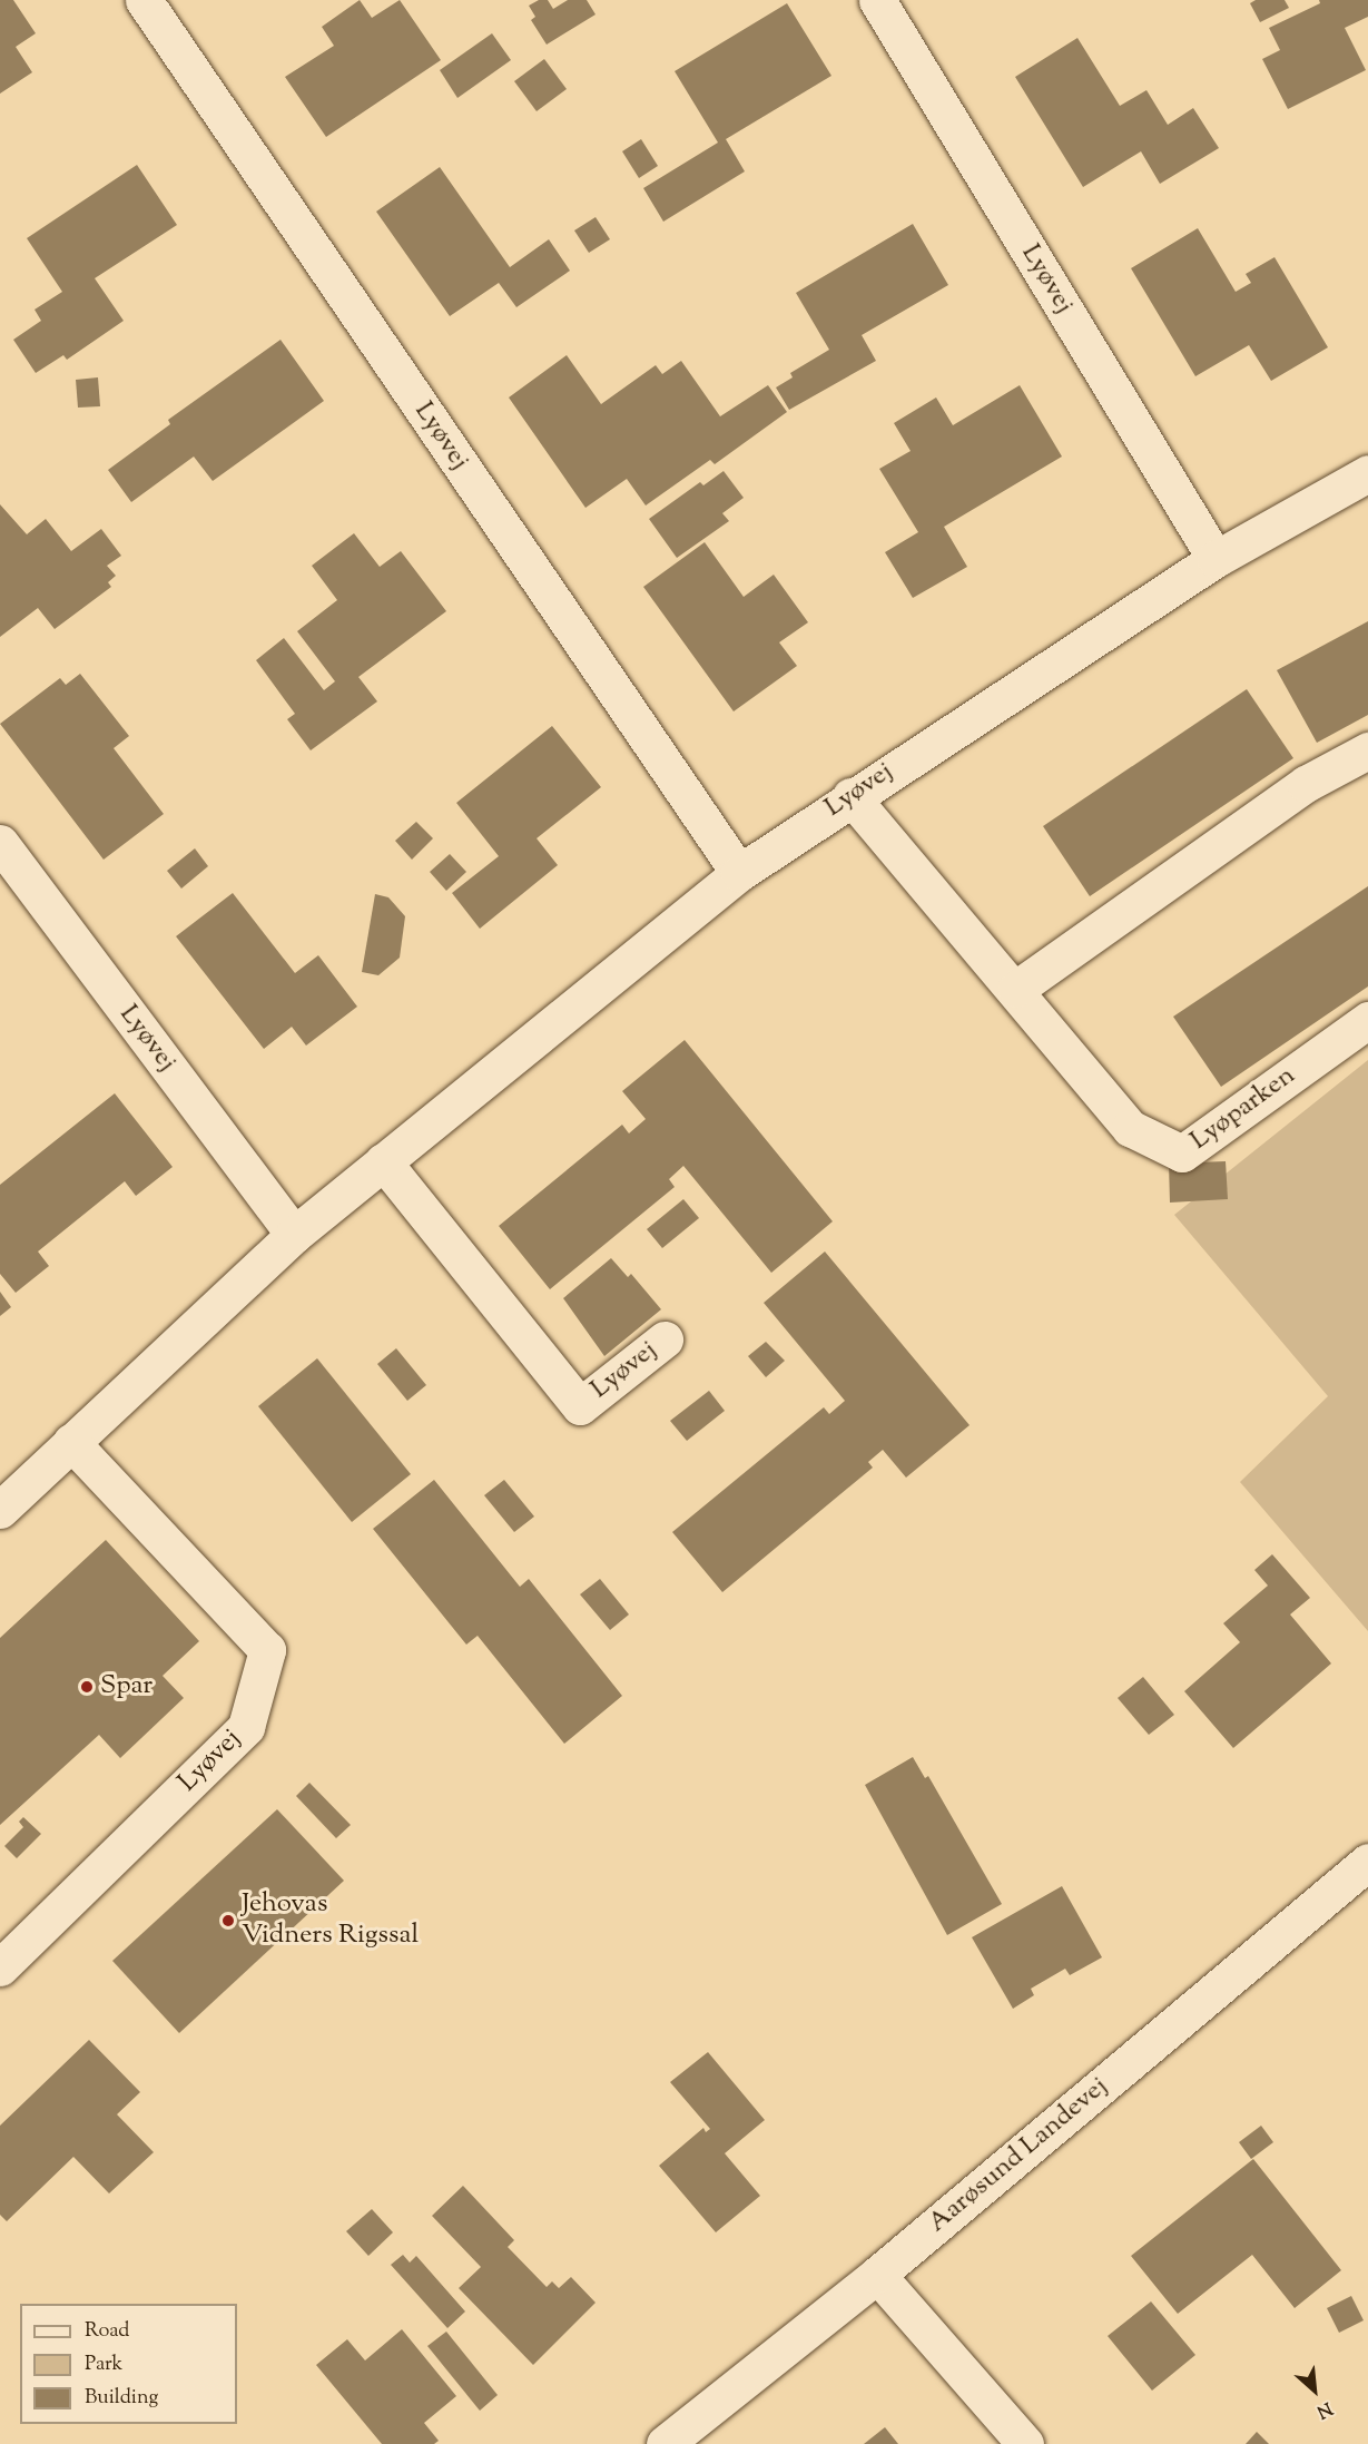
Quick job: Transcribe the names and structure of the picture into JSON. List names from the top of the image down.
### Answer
{
  "streets": {
    "street": ["Lyøvej", "Lyøparken", "Aarøsund Landevej"]
  },
  "crossings": [
    ["Lyøvej", "Lyøparken"]
  ],
  "places": ["Spar", "Jehovas Vidners Rigssal"],
  "legend": ["Road", "Park", "Building"],
  "north": "bottom right"
}
